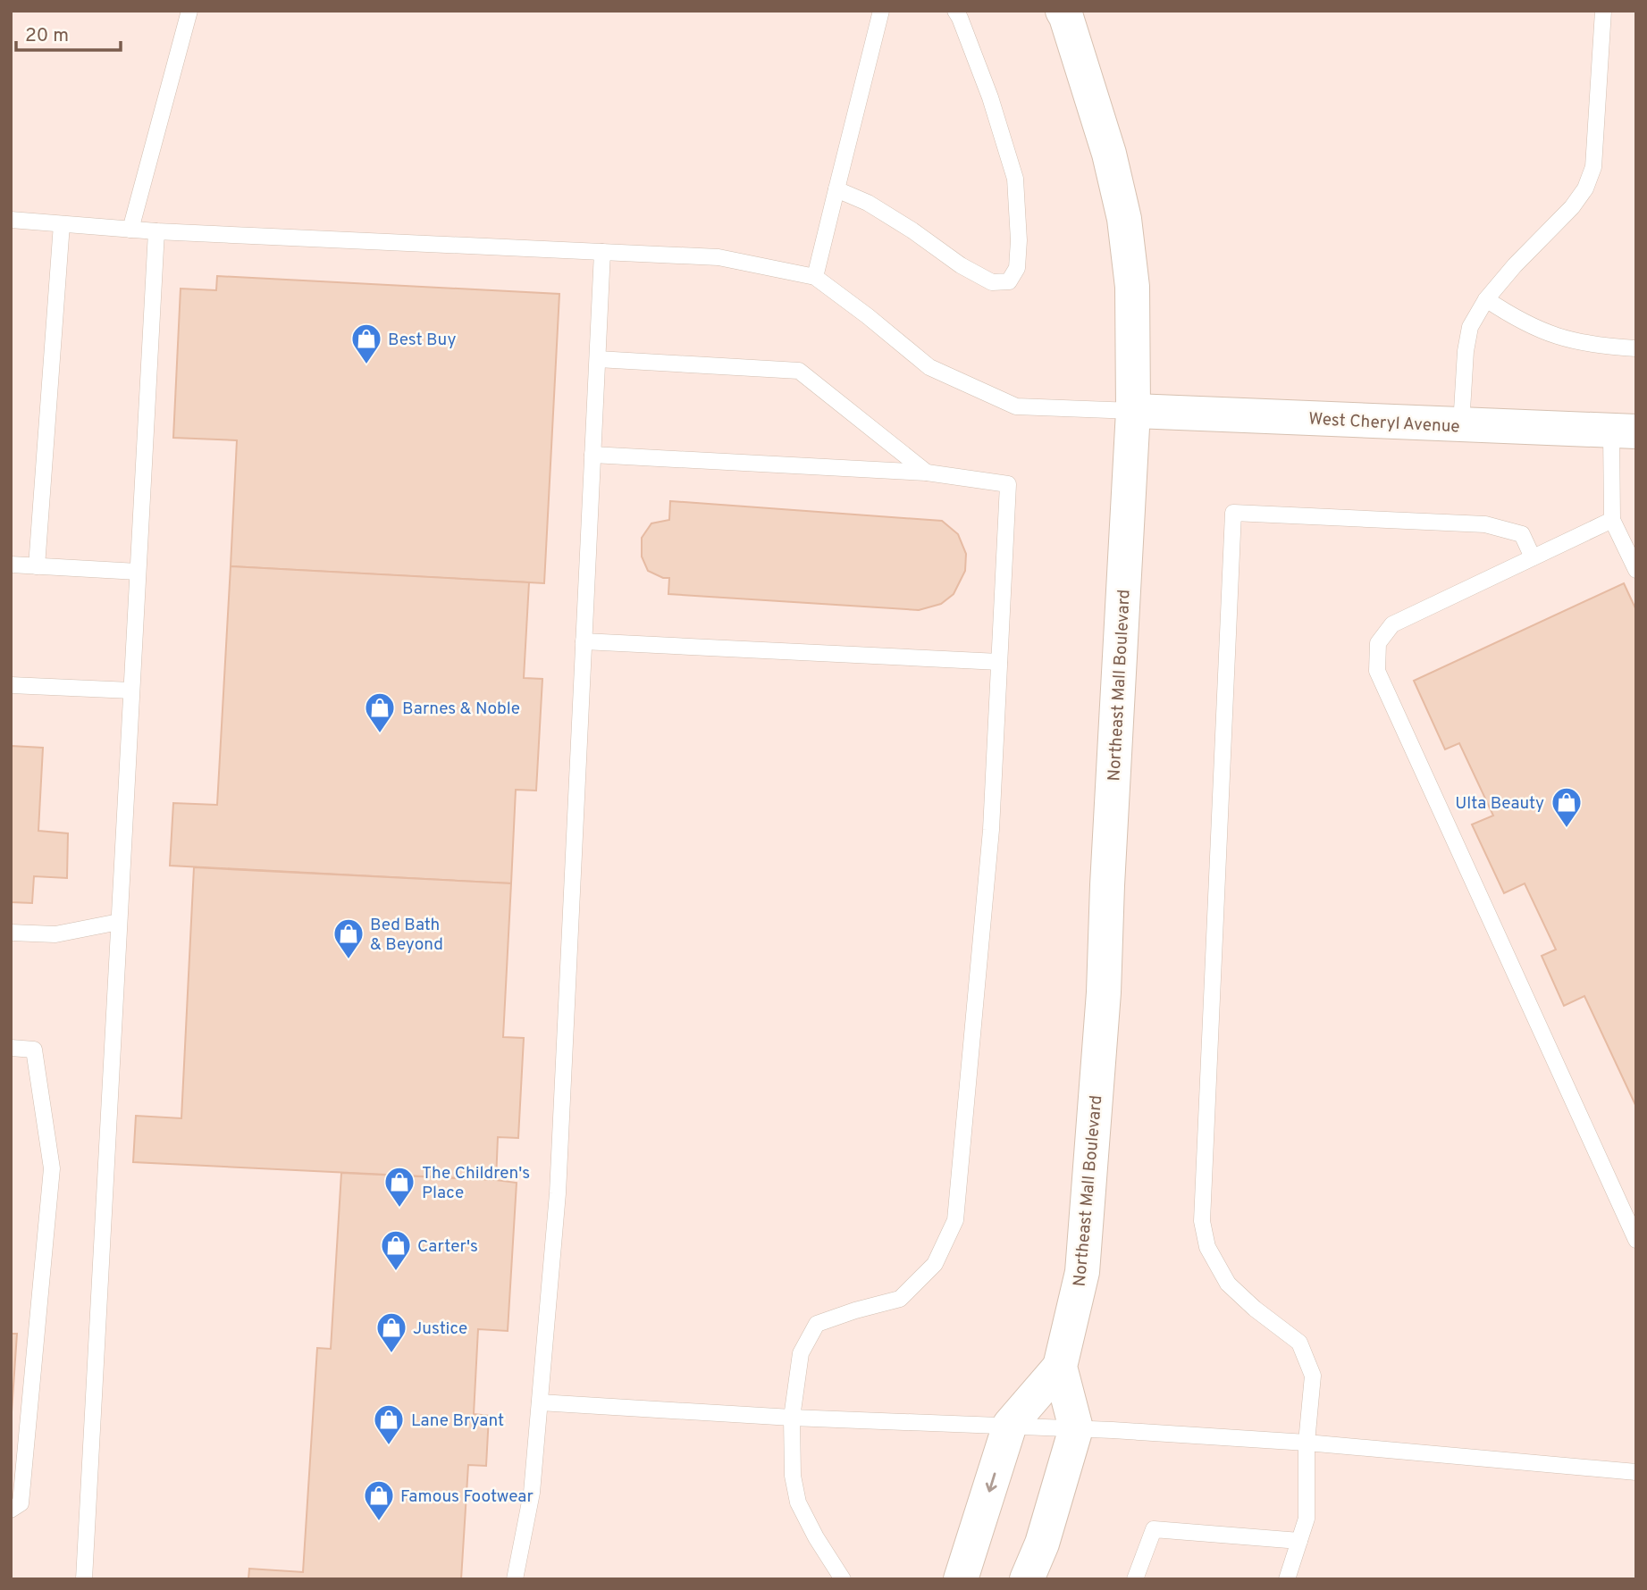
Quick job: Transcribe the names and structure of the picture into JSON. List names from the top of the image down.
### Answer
{
  "streets": {
    "street": ["West Cheryl Avenue", "Northeast Mall Boulevard"]
  },
  "crossings": [
    ["West Cheryl Avenue", "Northeast Mall Boulevard"]
  ],
  "places": {
    "shop": [
      "Best Buy",
      "Barnes & Noble",
      "Ulta Beauty",
      "Bed Bath & Beyond",
      "The Children's Place",
      "Carter's",
      "Justice",
      "Lane Bryant",
      "Famous Footwear"
    ]
  },
  "scale_bar": "20 m"
}
